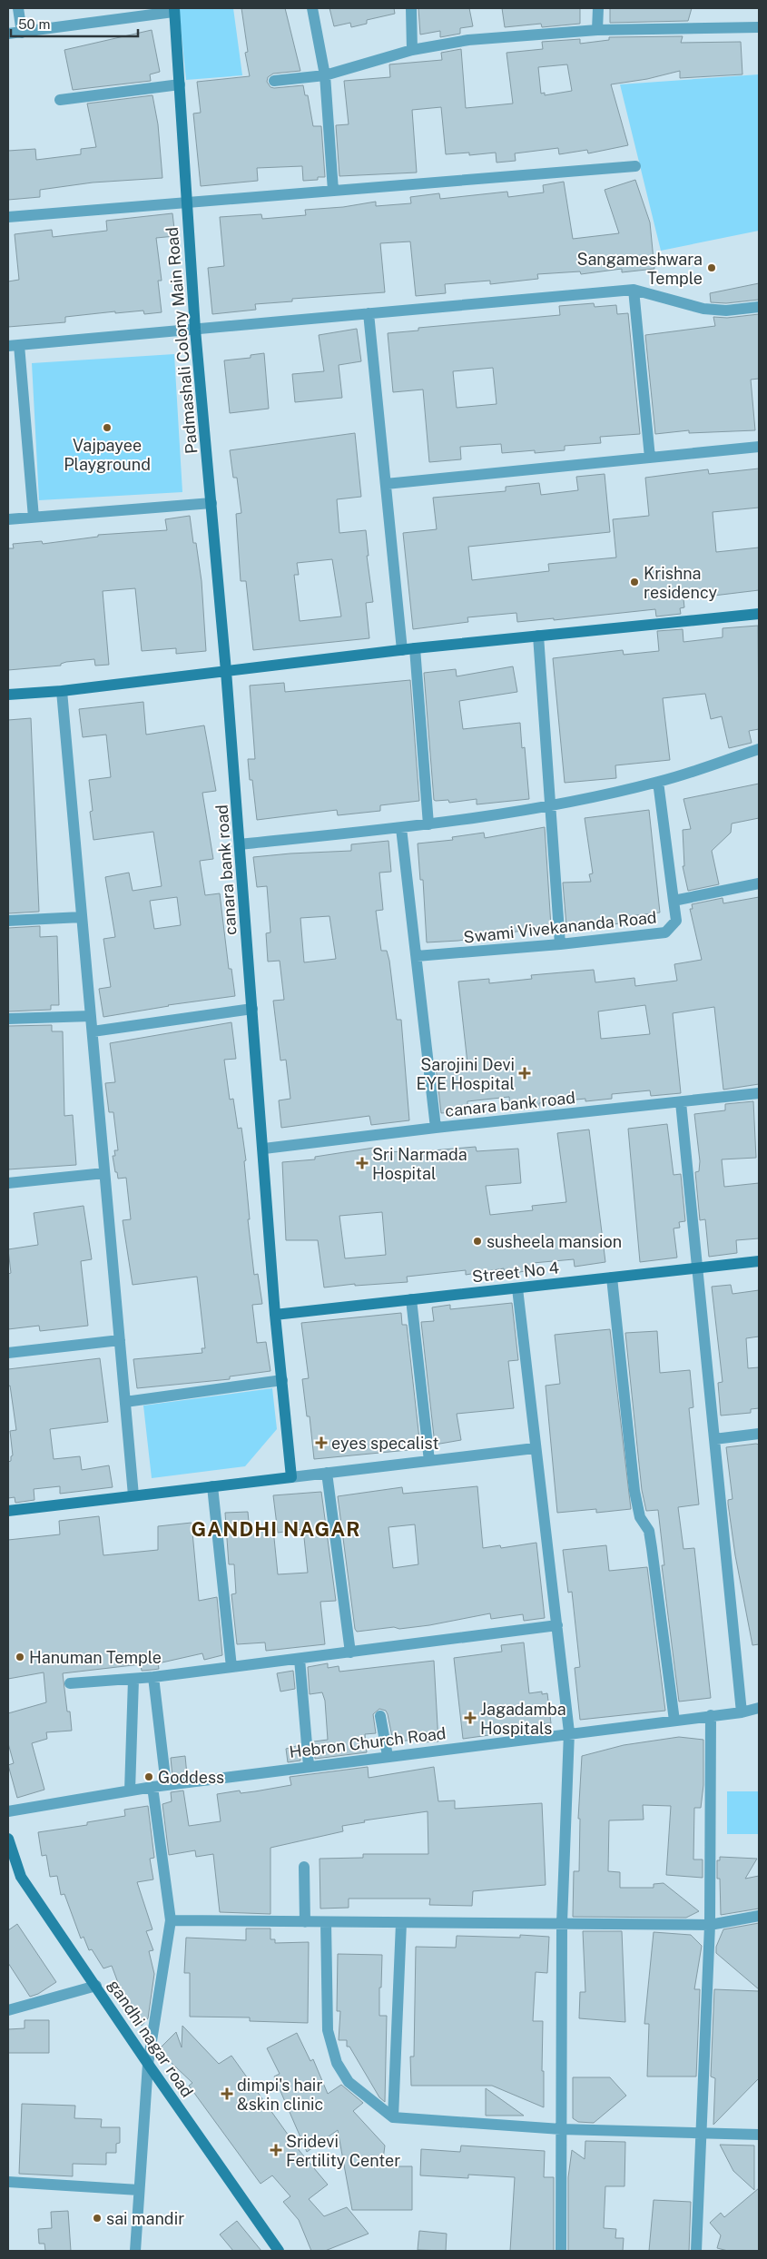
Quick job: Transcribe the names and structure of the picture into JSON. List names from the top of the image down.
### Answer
{
  "streets": {
    "street": [
      "Padmashali Colony Main Road",
      "canara bank road",
      "Swami Vivekananda Road",
      "Street No 4",
      "Hebron Church Road",
      "gandhi nagar road"
    ]
  },
  "crossings": [
    ["Padmashali Colony Main Road", "canara bank road"],
    ["canara bank road", "Street No 4"]
  ],
  "districts": ["GANDHI NAGAR"],
  "places": {
    "other": [
      "Sangameshwara Temple",
      "Vajpayee Playground",
      "Krishna residency",
      "susheela mansion",
      "Hanuman Temple",
      "Goddess",
      "sai mandir"
    ],
    "health": [
      "Sarojini Devi EYE Hospital",
      "Sri Narmada Hospital",
      "eyes specalist",
      "Jagadamba Hospitals",
      "dimpi's hair &skin clinic",
      "Sridevi Fertility Center"
    ]
  },
  "scale_bar": "50 m"
}
